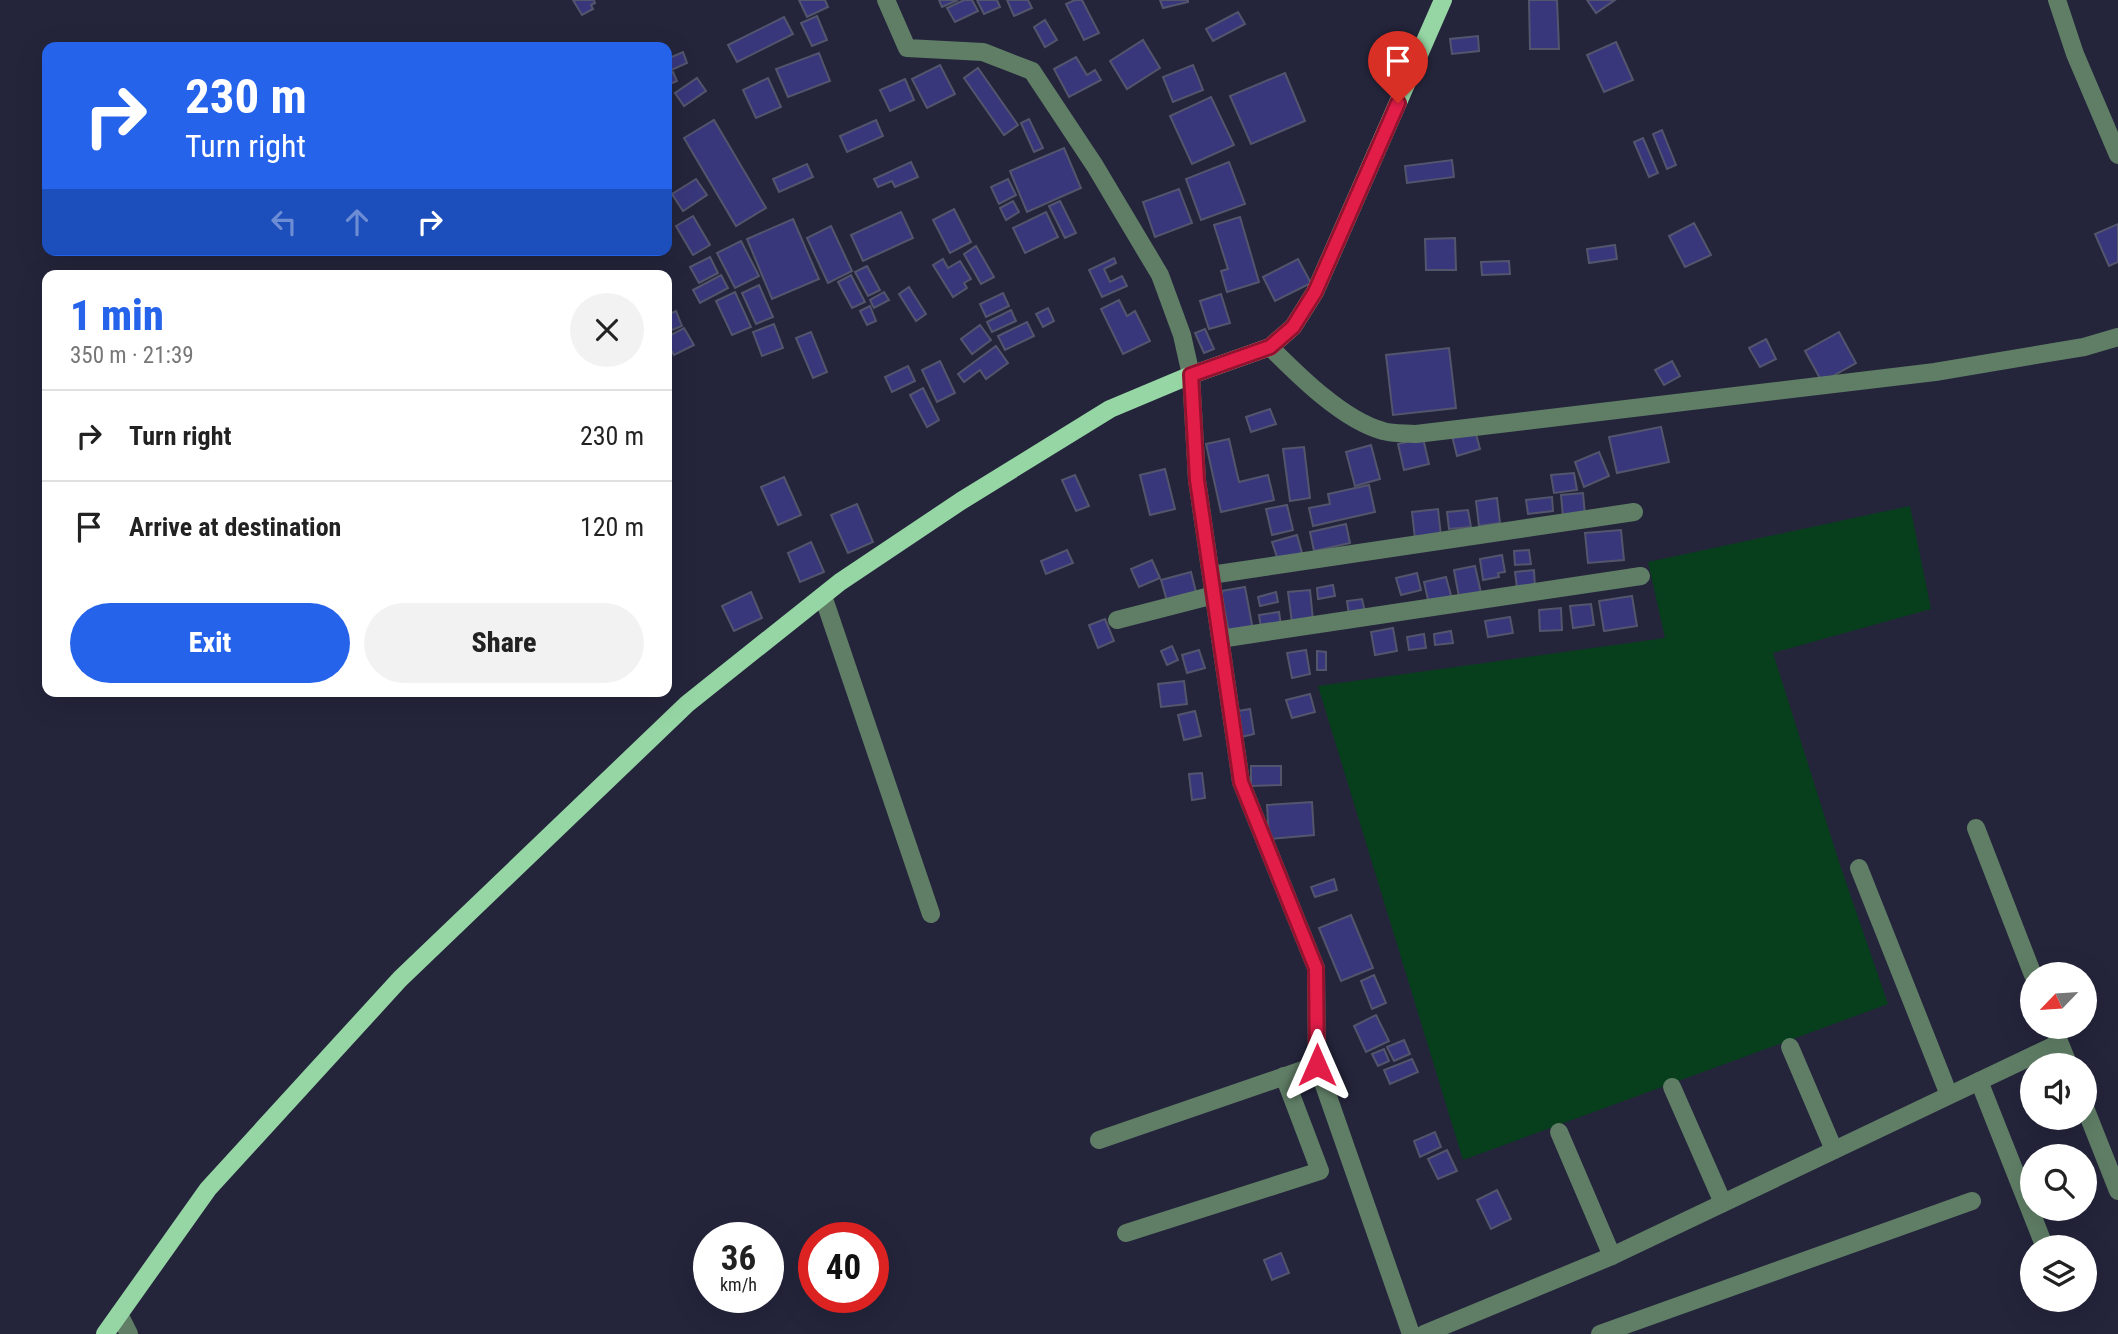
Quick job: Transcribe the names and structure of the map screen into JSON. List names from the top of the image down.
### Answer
{
  "north": "bottom left",
  "page": {
    "turn": ["230 m", "Turn right"],
    "heading": ["1 min", "350 m · 21:39"],
    "list": [
      {
        "name": "Turn right",
        "value": "230 m"
      },
      {
        "name": "Arrive at destination",
        "value": "120 m"
      }
    ],
    "buttons": ["Exit", "Share"],
    "speed": "36 km/h",
    "limit": "40"
  }
}
